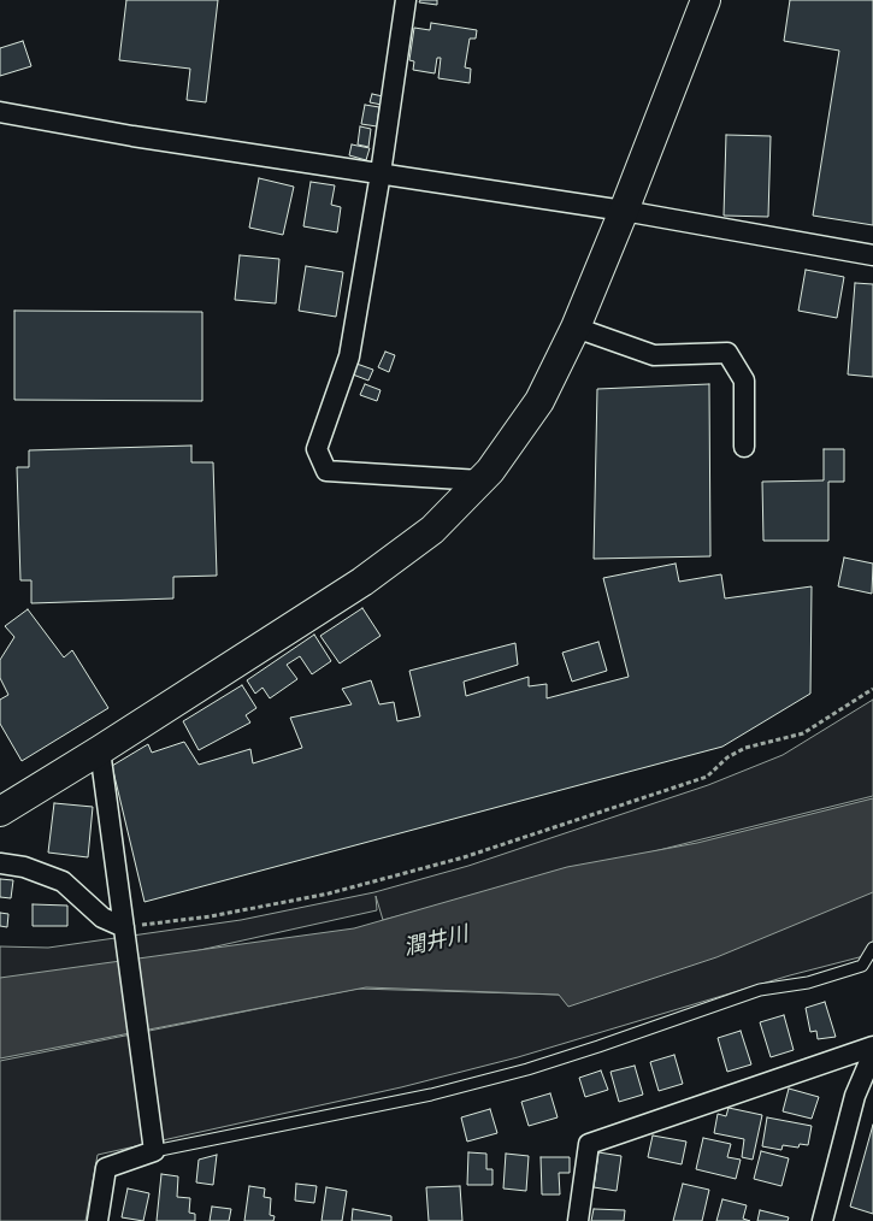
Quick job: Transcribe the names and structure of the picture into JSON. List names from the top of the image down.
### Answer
{
  "water": ["潤井川"]
}
